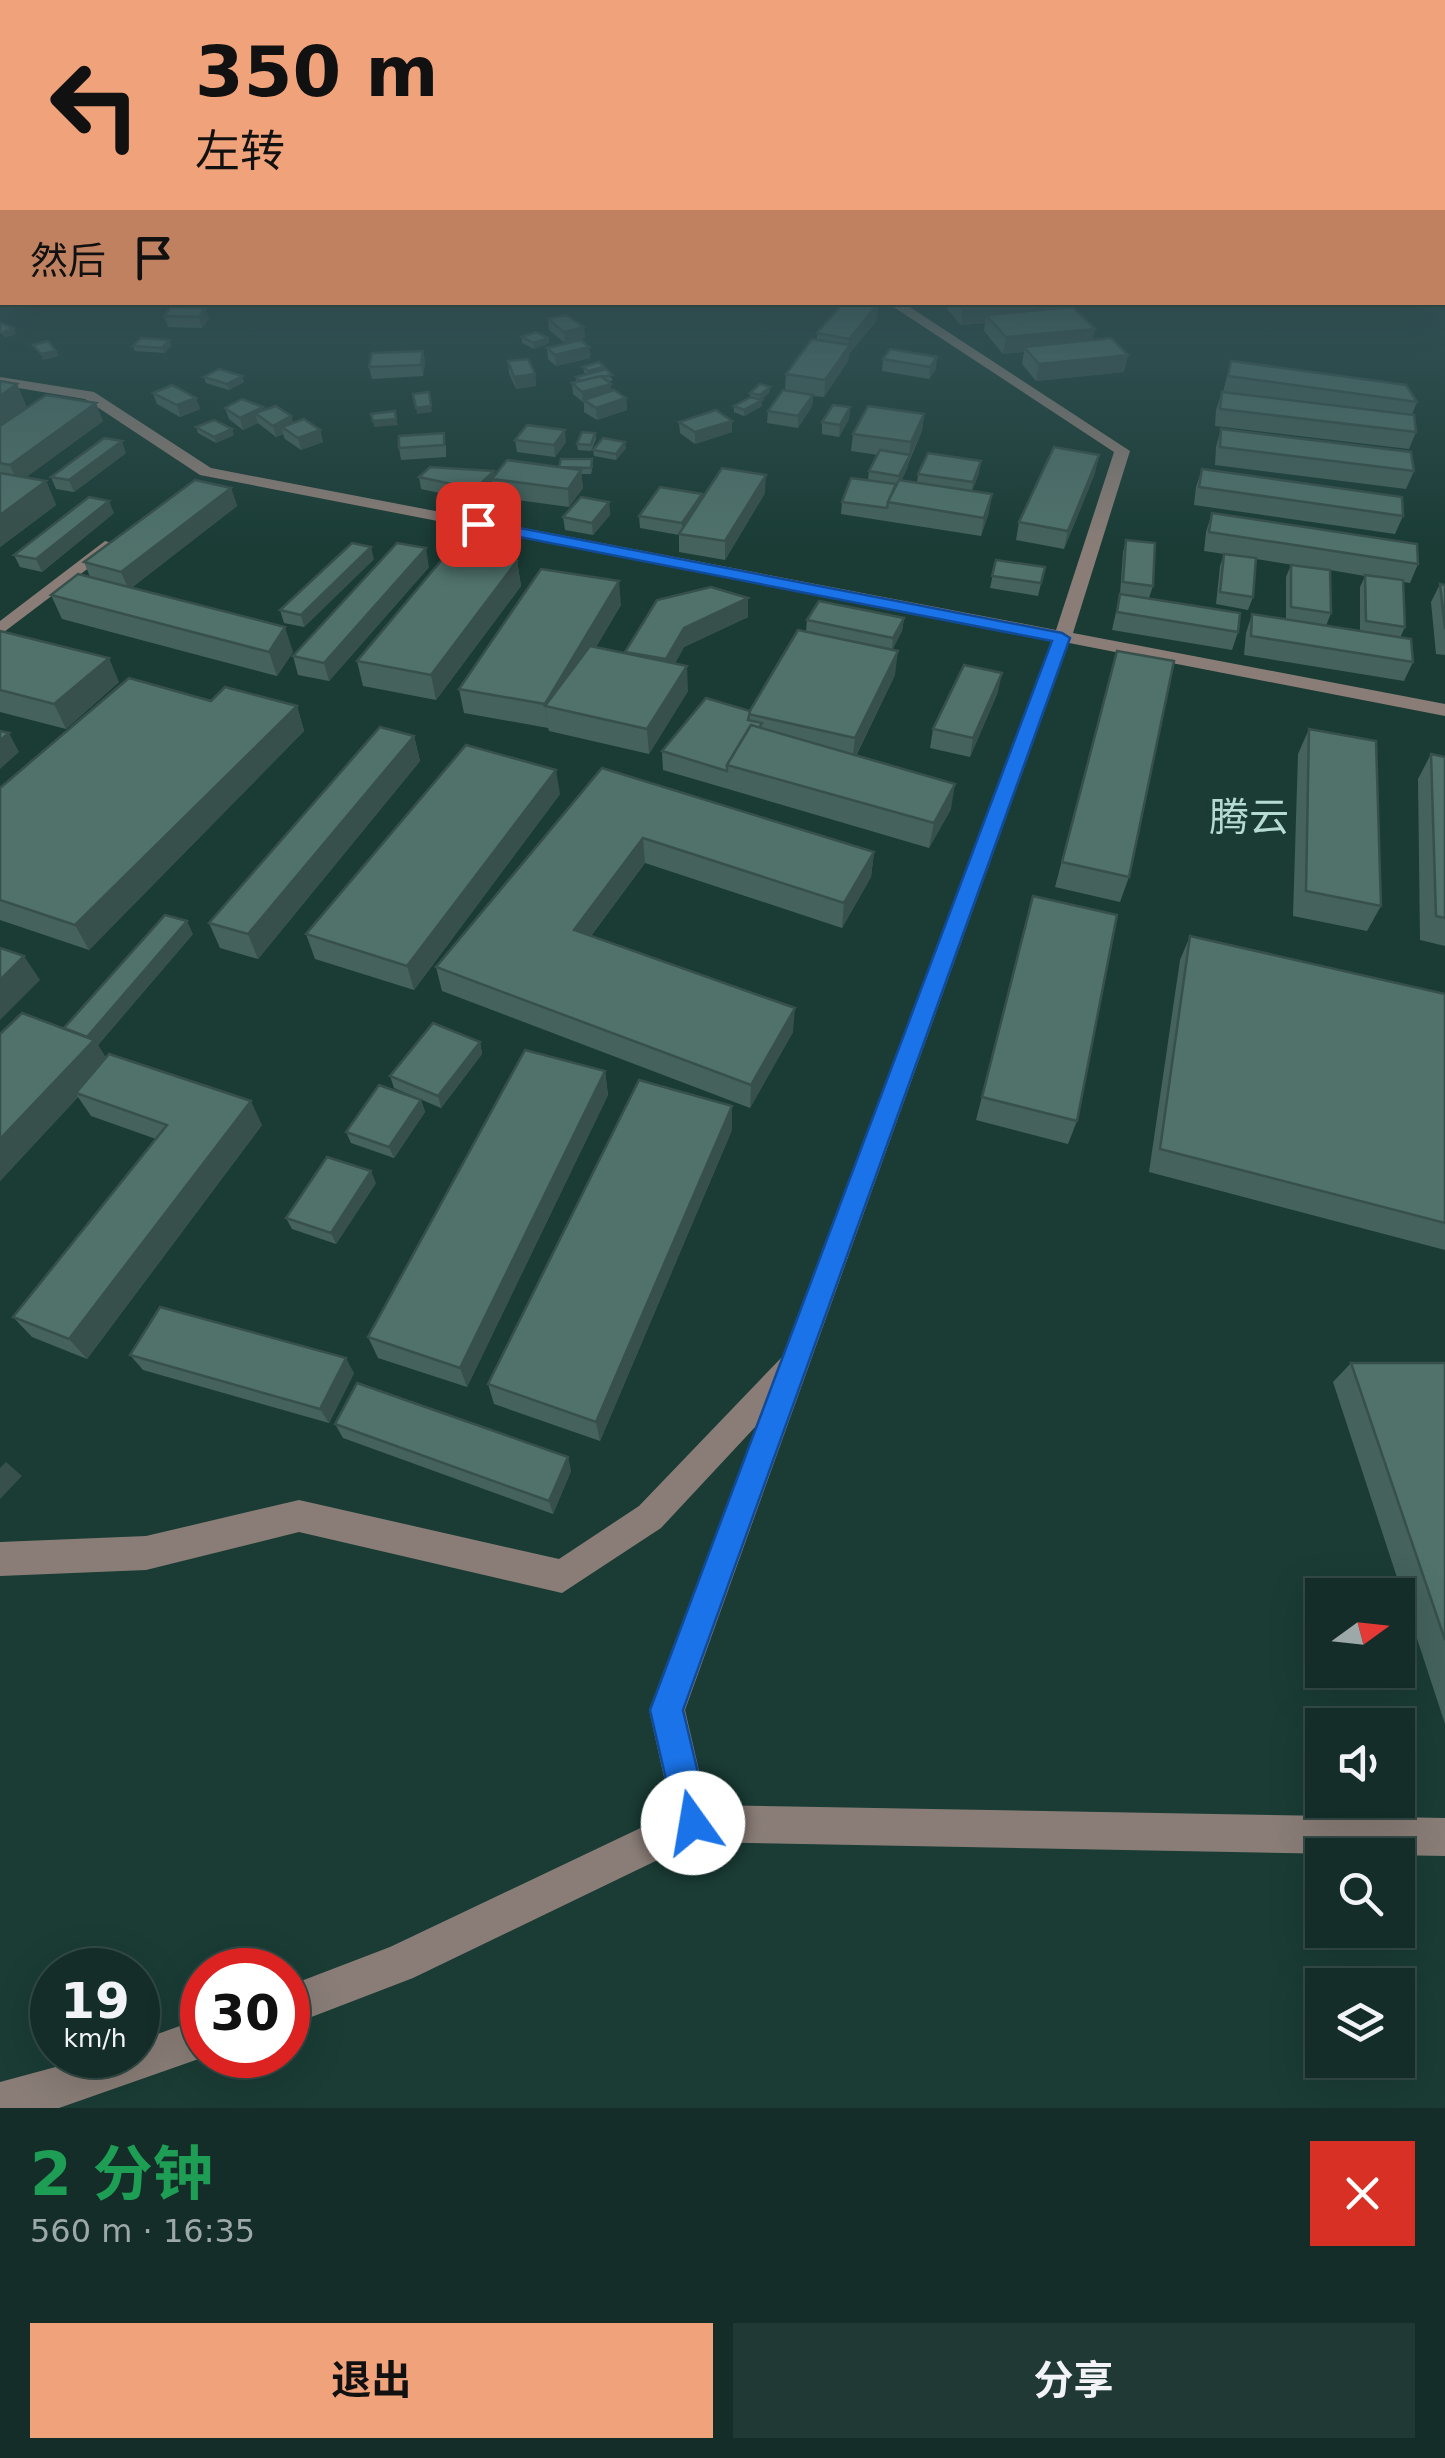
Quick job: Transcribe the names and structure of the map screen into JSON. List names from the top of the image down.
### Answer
{
  "districts": ["腾云"],
  "north": "right",
  "page": {
    "turn": ["350 m", "左转"],
    "then": "然后",
    "speed": "19 km/h",
    "limit": "30",
    "heading": ["2 分钟", "560 m · 16:35"],
    "buttons": ["退出", "分享"]
  }
}
